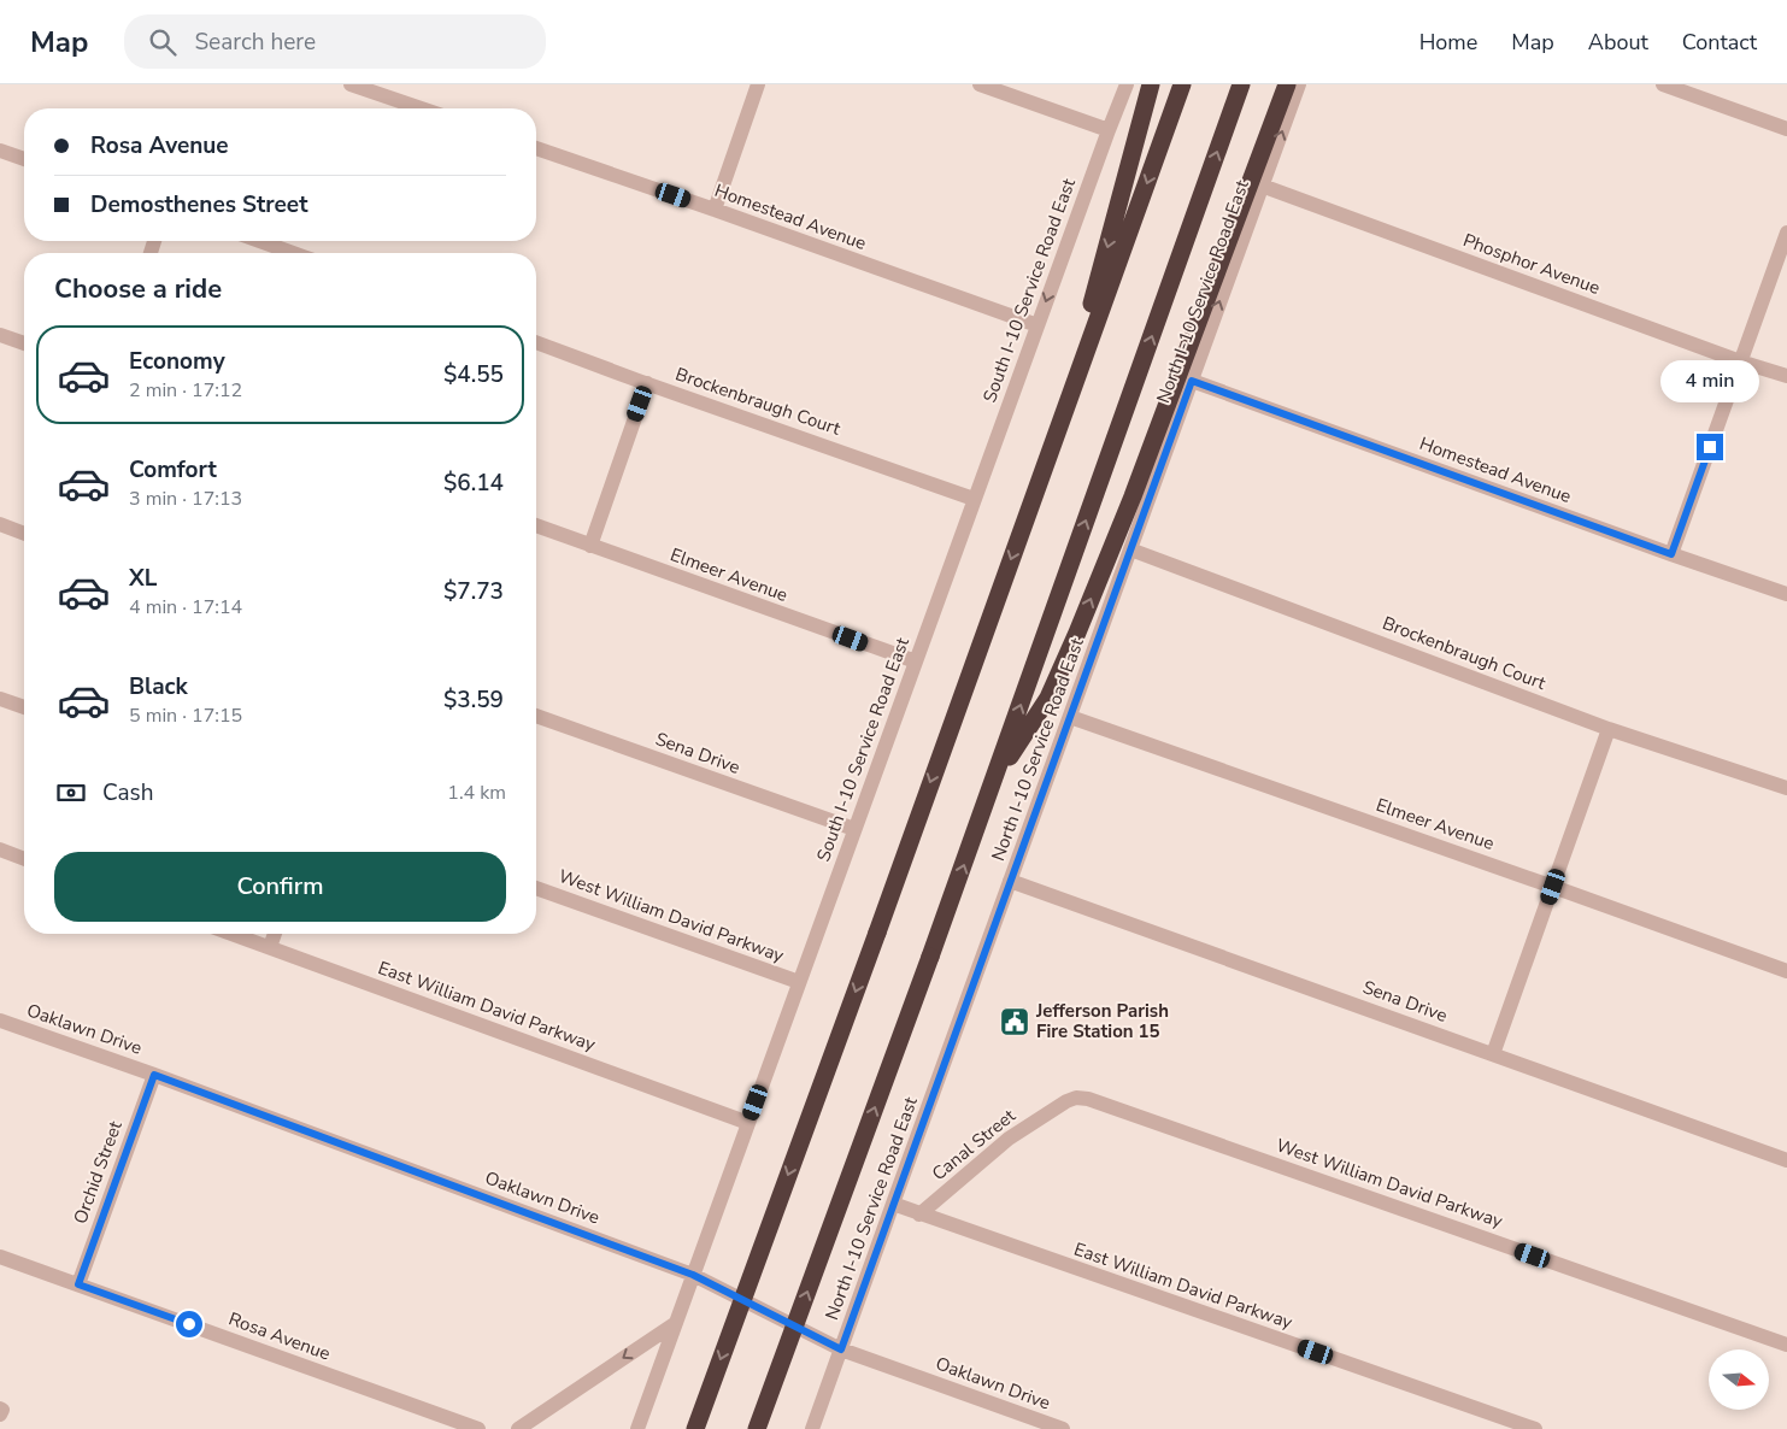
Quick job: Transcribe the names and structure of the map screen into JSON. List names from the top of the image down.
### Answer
{
  "streets": {
    "street": [
      "Homestead Avenue",
      "Phosphor Avenue",
      "South I-10 Service Road East",
      "North I-10 Service Road East",
      "Brockenbraugh Court",
      "Elmeer Avenue",
      "Sena Drive",
      "West William David Parkway",
      "East William David Parkway",
      "Oaklawn Drive",
      "Canal Street",
      "Orchid Street",
      "Rosa Avenue"
    ]
  },
  "crossings": [
    ["Homestead Avenue", "South I-10 Service Road East"],
    ["Homestead Avenue", "North I-10 Service Road East"],
    ["Phosphor Avenue", "North I-10 Service Road East"],
    ["South I-10 Service Road East", "Brockenbraugh Court"],
    ["South I-10 Service Road East", "Elmeer Avenue"],
    ["South I-10 Service Road East", "Sena Drive"],
    ["South I-10 Service Road East", "West William David Parkway"],
    ["South I-10 Service Road East", "East William David Parkway"],
    ["South I-10 Service Road East", "Oaklawn Drive"],
    ["North I-10 Service Road East", "Brockenbraugh Court"],
    ["North I-10 Service Road East", "Elmeer Avenue"],
    ["North I-10 Service Road East", "Sena Drive"],
    ["North I-10 Service Road East", "Oaklawn Drive"],
    ["West William David Parkway", "Canal Street"],
    ["East William David Parkway", "Canal Street"],
    ["Oaklawn Drive", "Orchid Street"],
    ["Orchid Street", "Rosa Avenue"]
  ],
  "places": {
    "public building": ["Jefferson Parish Fire Station 15"]
  },
  "north": "right",
  "page": {
    "header": "Map",
    "search": "Search here",
    "nav": [
      "Home",
      "Map",
      "About",
      "Contact"
    ],
    "banner": ["Rosa Avenue", "Demosthenes Street"],
    "heading": "Choose a ride",
    "list": [
      {
        "name": "Economy",
        "note": "2 min · 17:12",
        "value": "$4.55"
      },
      {
        "name": "Comfort",
        "note": "3 min · 17:13",
        "value": "$6.14"
      },
      {
        "name": "XL",
        "note": "4 min · 17:14",
        "value": "$7.73"
      },
      {
        "name": "Black",
        "note": "5 min · 17:15",
        "value": "$3.59"
      }
    ],
    "bubble": "4 min",
    "pay": ["Cash", "1.4 km"],
    "buttons": "Confirm"
  }
}
